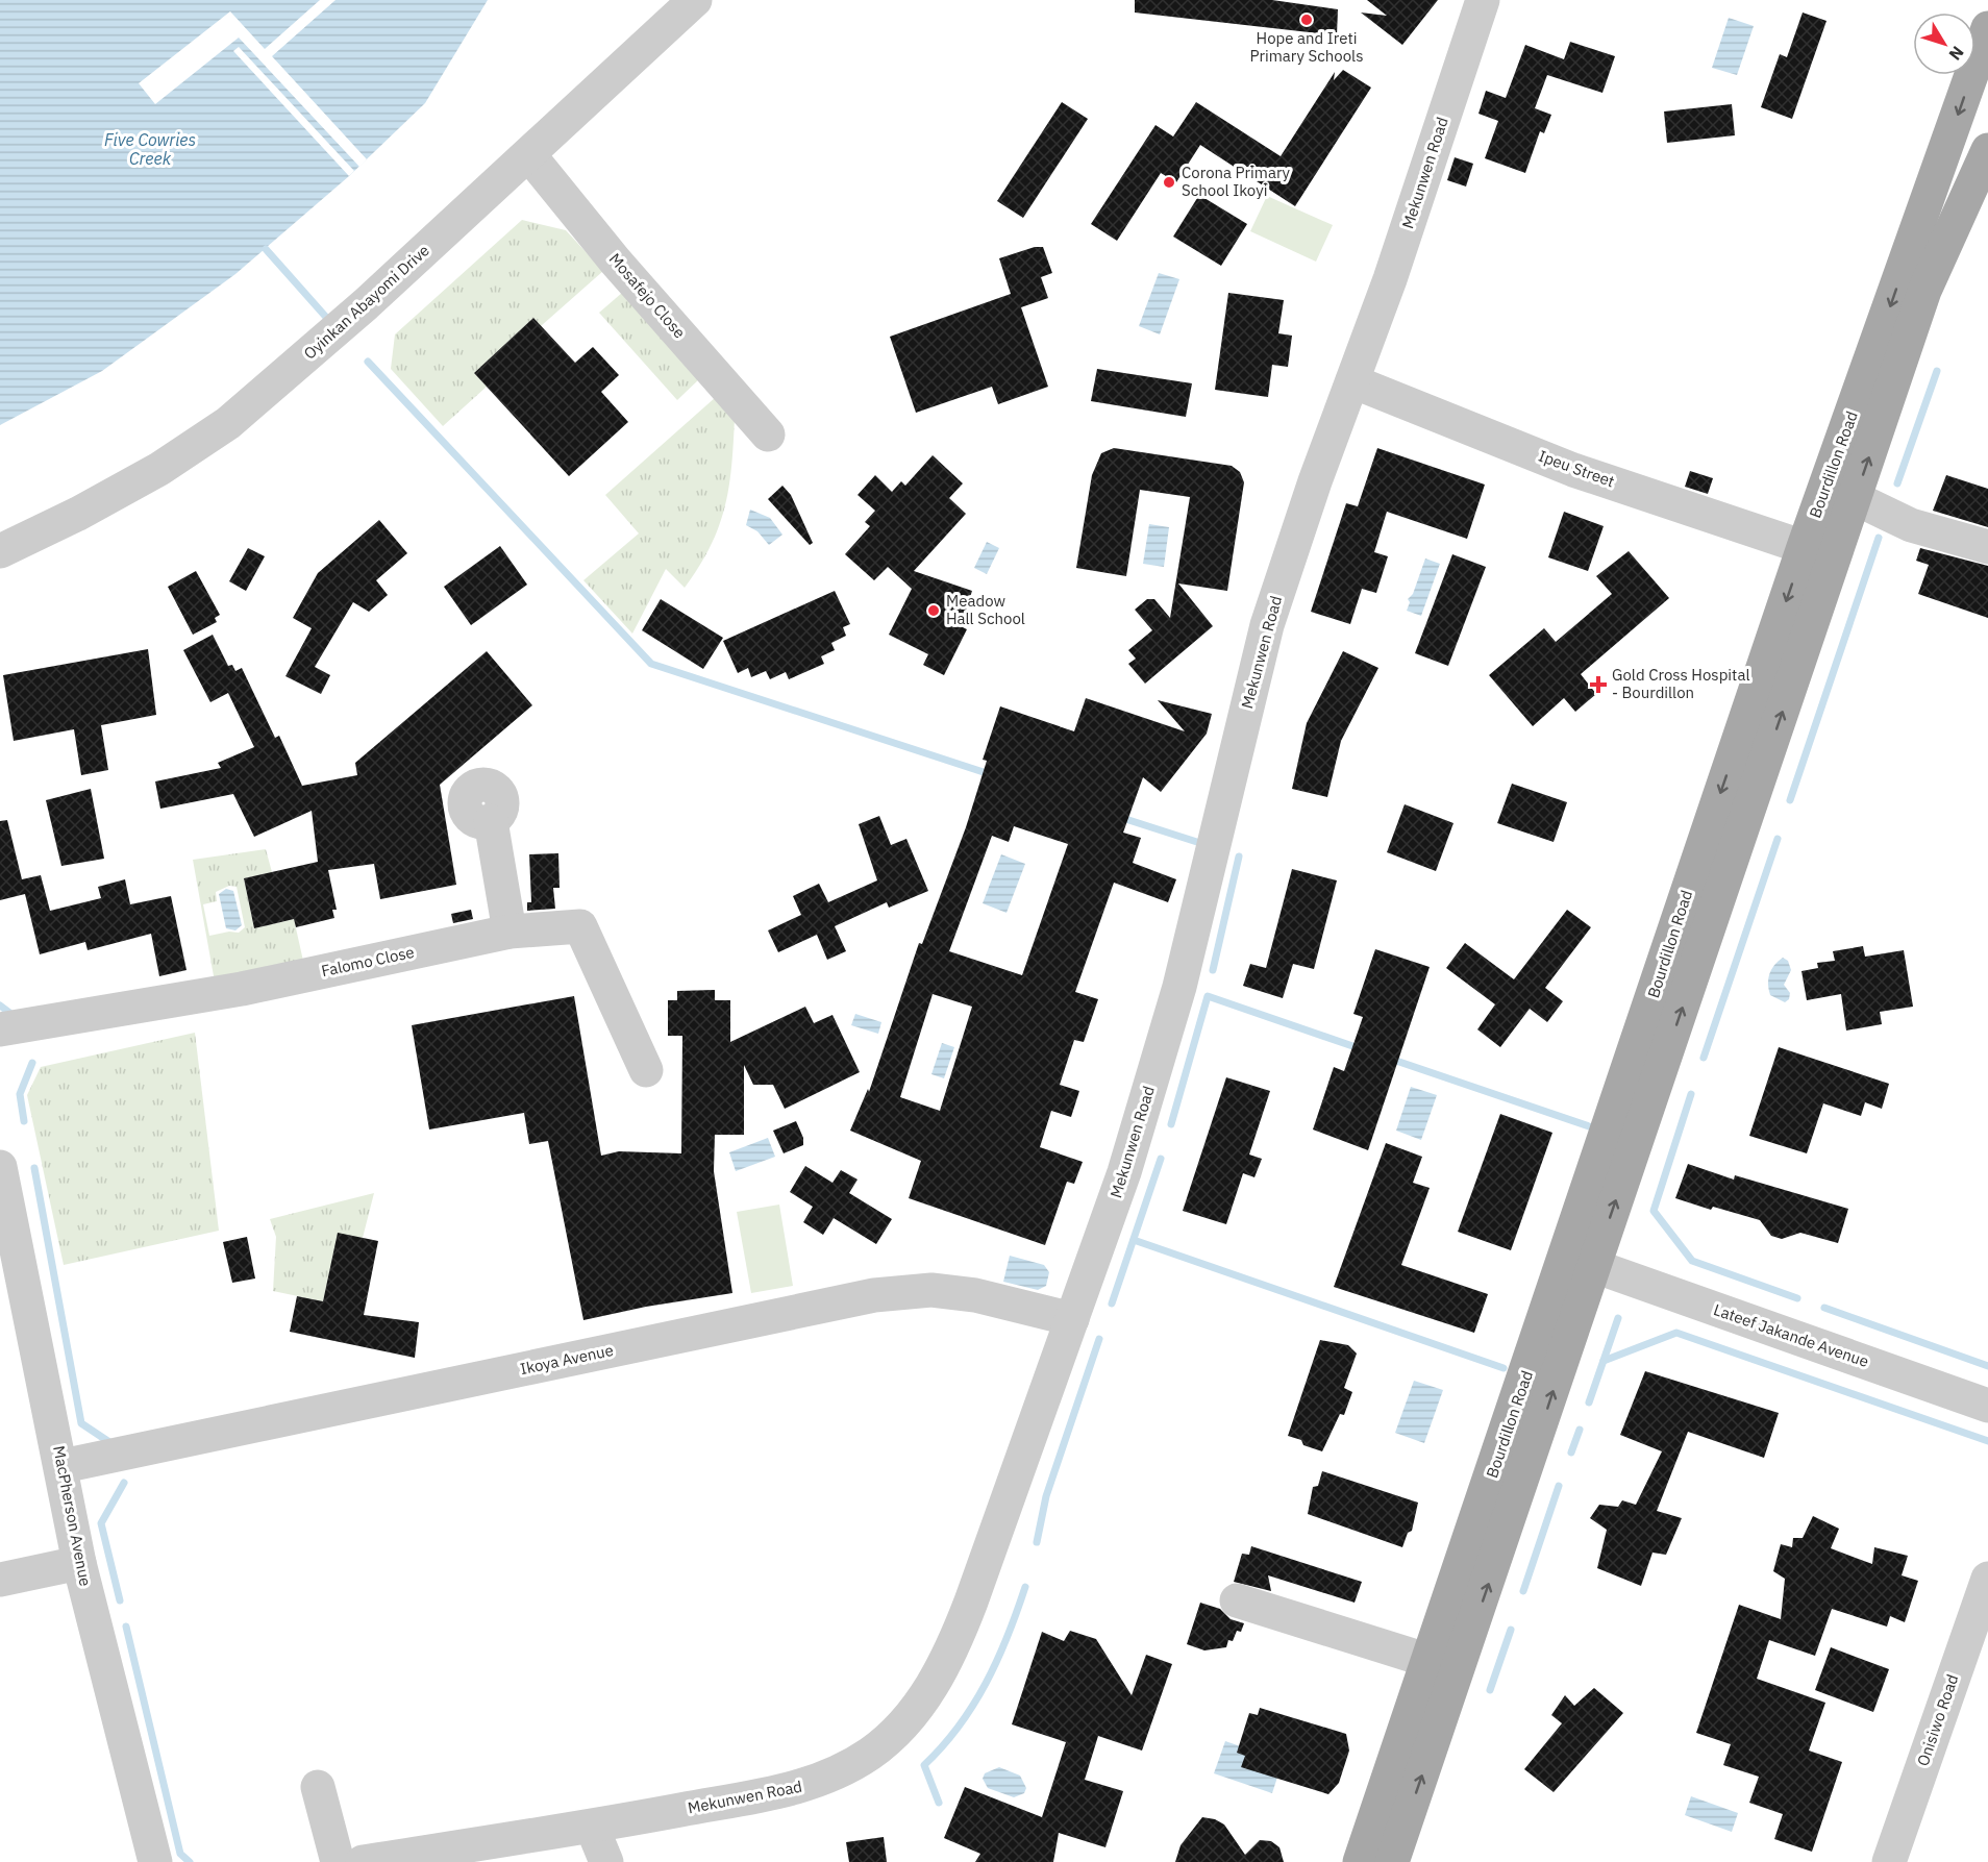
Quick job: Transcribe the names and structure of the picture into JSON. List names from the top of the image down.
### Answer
{
  "streets": {
    "main road": ["Bourdillon Road"],
    "street": [
      "Mekunwen Road",
      "Mosafejo Close",
      "Oyinkan Abayomi Drive",
      "Ipeu Street",
      "Falomo Close",
      "Lateef Jakande Avenue",
      "Ikoya Avenue",
      "MacPherson Avenue",
      "Onisiwo Road"
    ]
  },
  "crossings": [
    ["Mekunwen Road", "Ipeu Street"],
    ["Mekunwen Road", "Ikoya Avenue"],
    ["Mosafejo Close", "Oyinkan Abayomi Drive"],
    ["Bourdillon Road", "Ipeu Street"],
    ["Bourdillon Road", "Lateef Jakande Avenue"],
    ["Ikoya Avenue", "MacPherson Avenue"]
  ],
  "water": ["Five Cowries Creek"],
  "places": {
    "other": ["Hope and Ireti Primary Schools", "Corona Primary School Ikoyi", "Meadow Hall School"],
    "health": ["Gold Cross Hospital - Bourdillon"]
  },
  "north": "bottom right"
}
